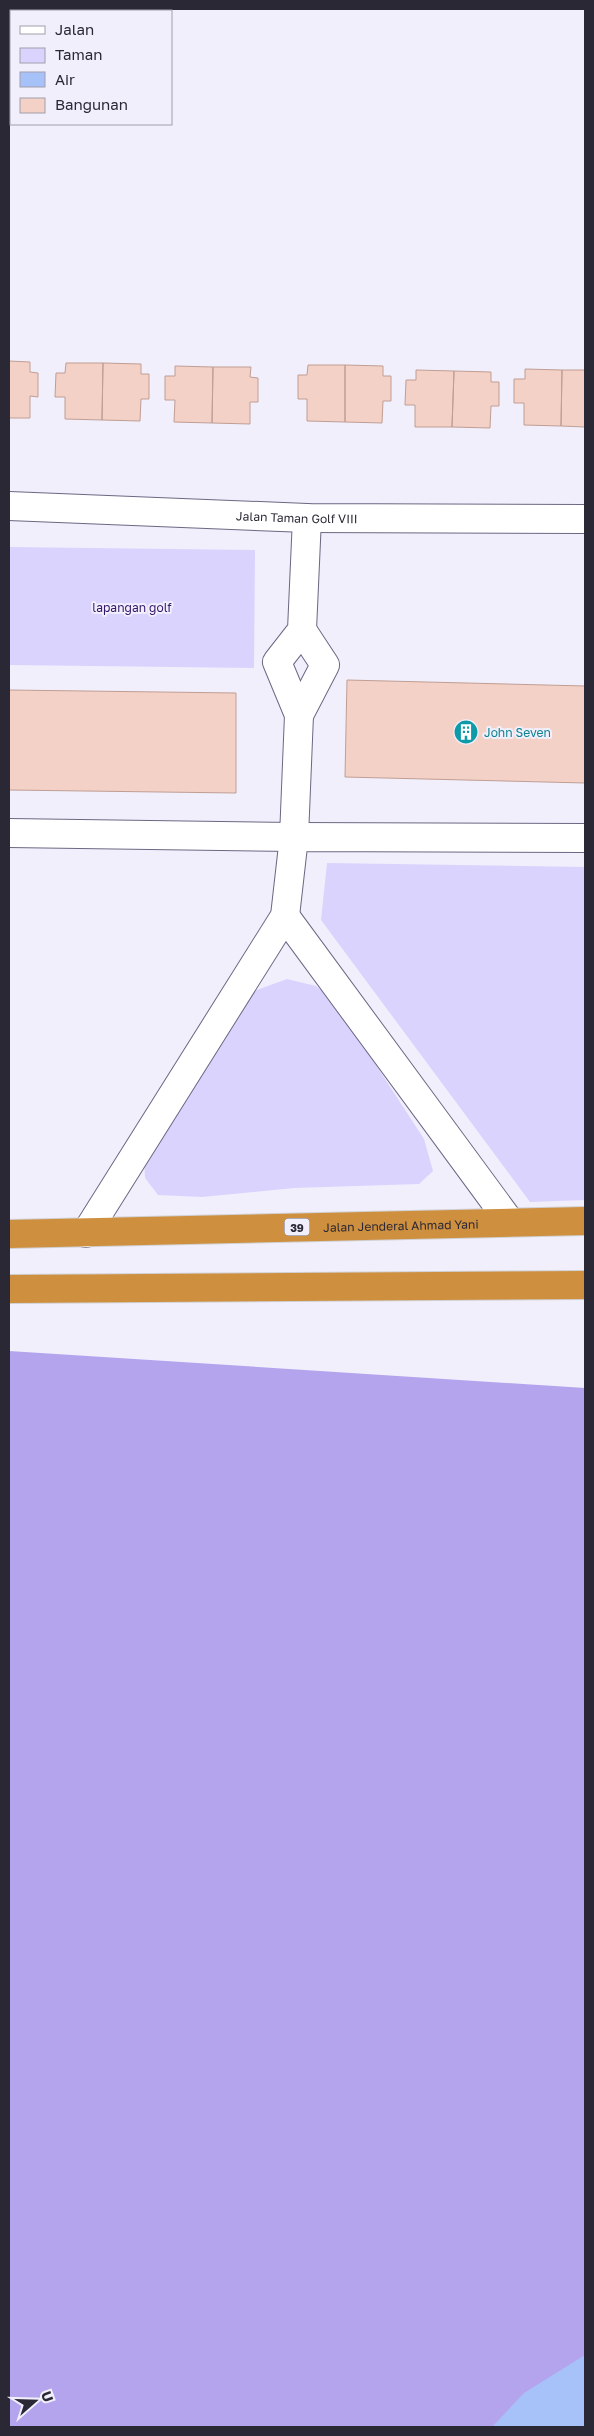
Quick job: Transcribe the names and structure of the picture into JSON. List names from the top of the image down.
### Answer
{
  "streets": {
    "highway": ["Jalan Jenderal Ahmad Yani", "39"],
    "street": ["Jalan Taman Golf VIII"]
  },
  "parks": ["lapangan golf"],
  "places": {
    "building": ["John Seven"]
  },
  "legend": [
    "Jalan",
    "Taman",
    "Air",
    "Bangunan"
  ],
  "north": "right"
}
